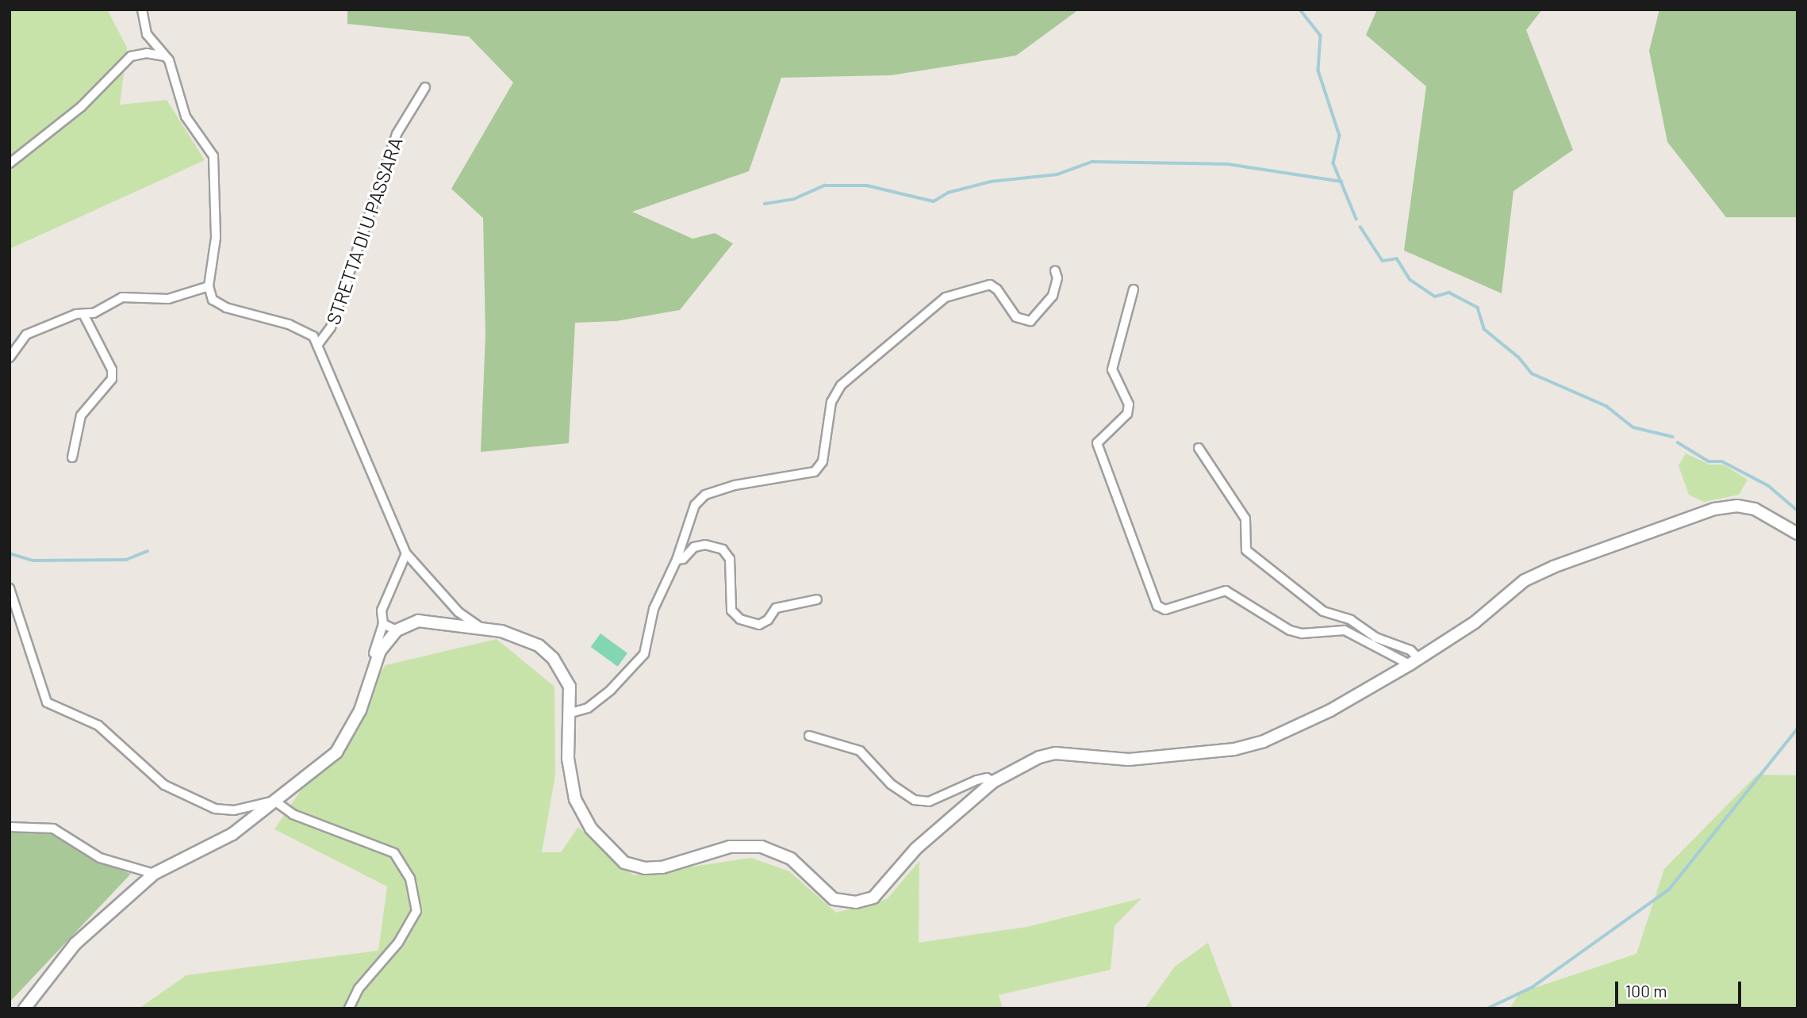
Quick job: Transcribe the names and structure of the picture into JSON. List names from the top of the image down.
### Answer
{
  "streets": {
    "street": ["STRETTA DI U PASSARA"]
  },
  "scale_bar": "100 m"
}
